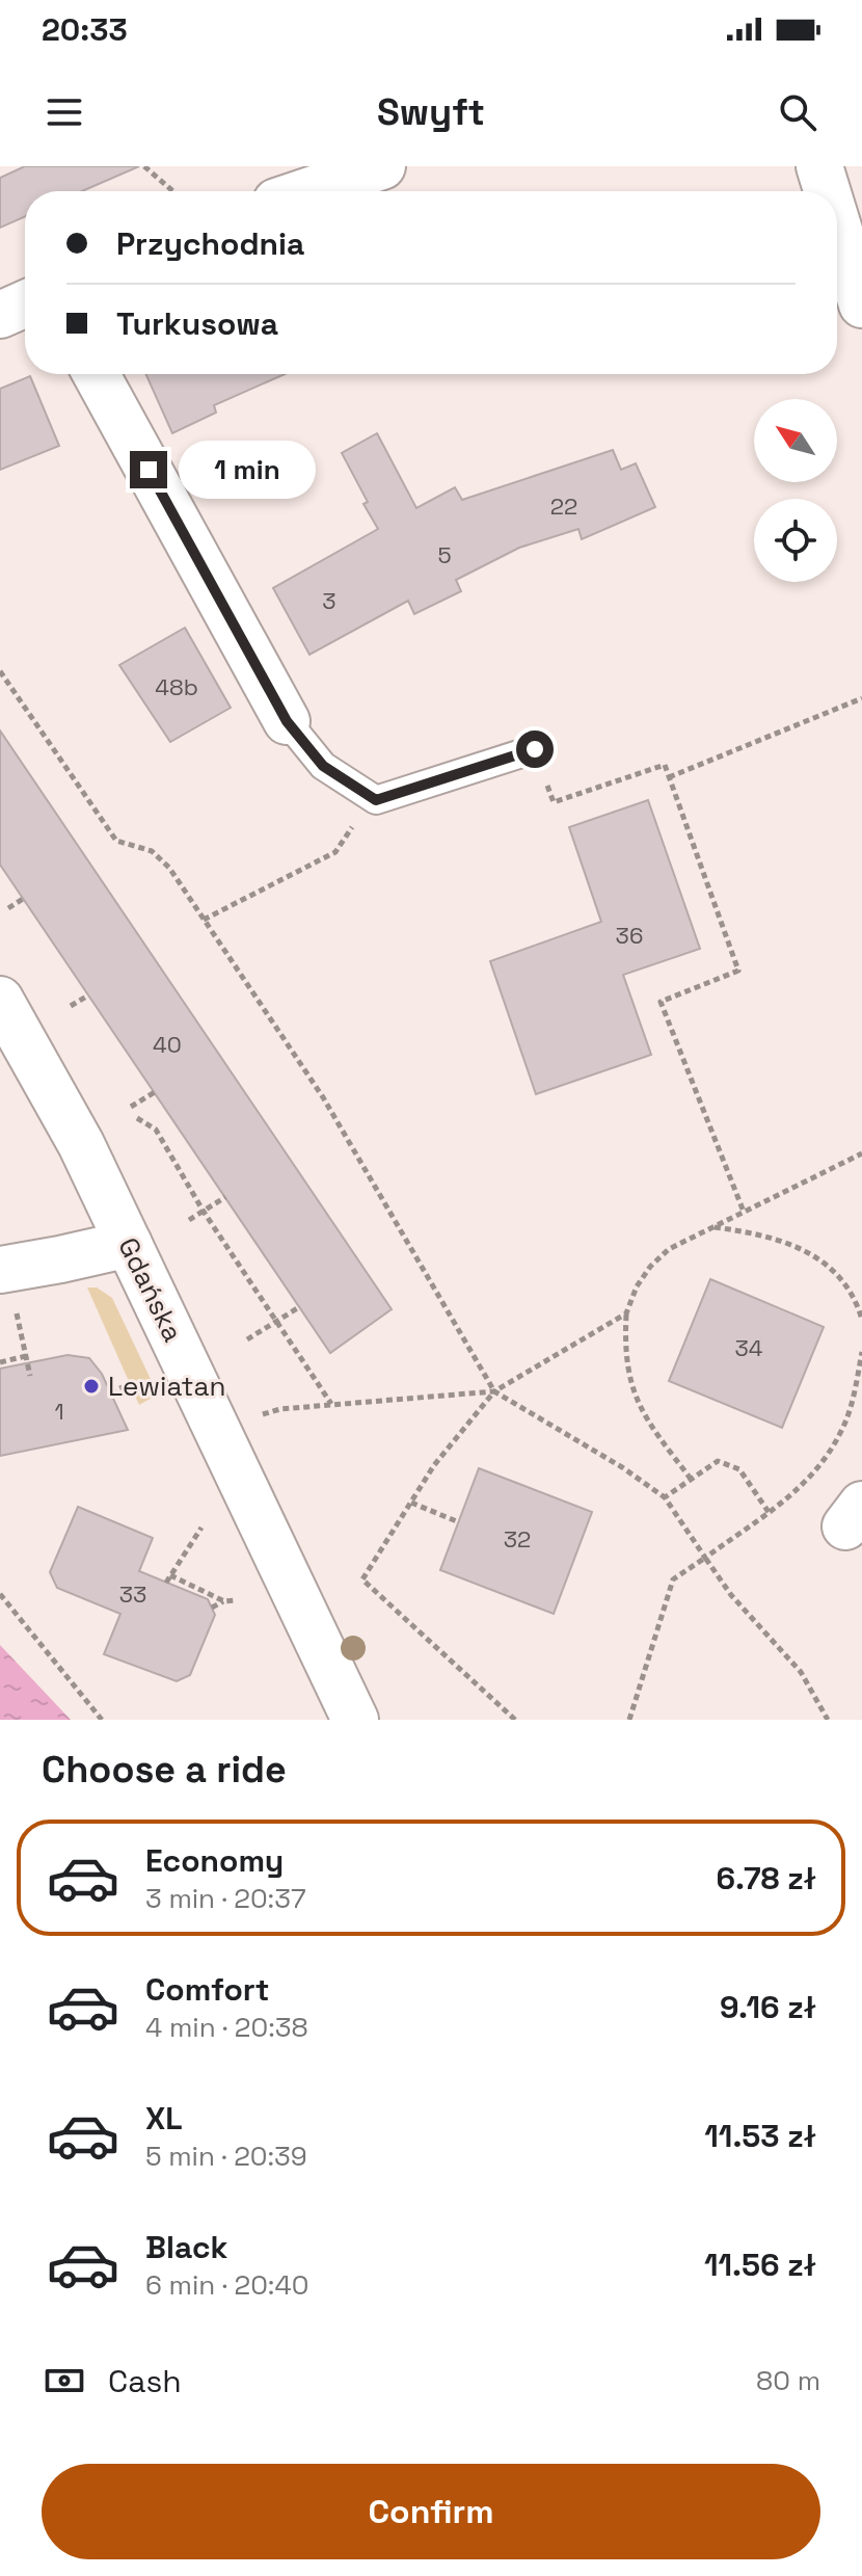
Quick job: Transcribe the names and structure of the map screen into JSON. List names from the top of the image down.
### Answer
{
  "streets": {
    "street": ["Gdańska"]
  },
  "places": ["Lewiatan"],
  "house_numbers": [
    "22",
    "5",
    "3",
    "48b",
    "36",
    "40",
    "34",
    "1",
    "32",
    "33"
  ],
  "north": "top left",
  "page": {
    "status": "20:33",
    "header": "Swyft",
    "banner": ["Przychodnia", "Turkusowa"],
    "bubble": "1 min",
    "heading": "Choose a ride",
    "list": [
      {
        "name": "Economy",
        "note": "3 min · 20:37",
        "value": "6.78 zł"
      },
      {
        "name": "Comfort",
        "note": "4 min · 20:38",
        "value": "9.16 zł"
      },
      {
        "name": "XL",
        "note": "5 min · 20:39",
        "value": "11.53 zł"
      },
      {
        "name": "Black",
        "note": "6 min · 20:40",
        "value": "11.56 zł"
      }
    ],
    "pay": ["Cash", "80 m"],
    "buttons": "Confirm"
  }
}
